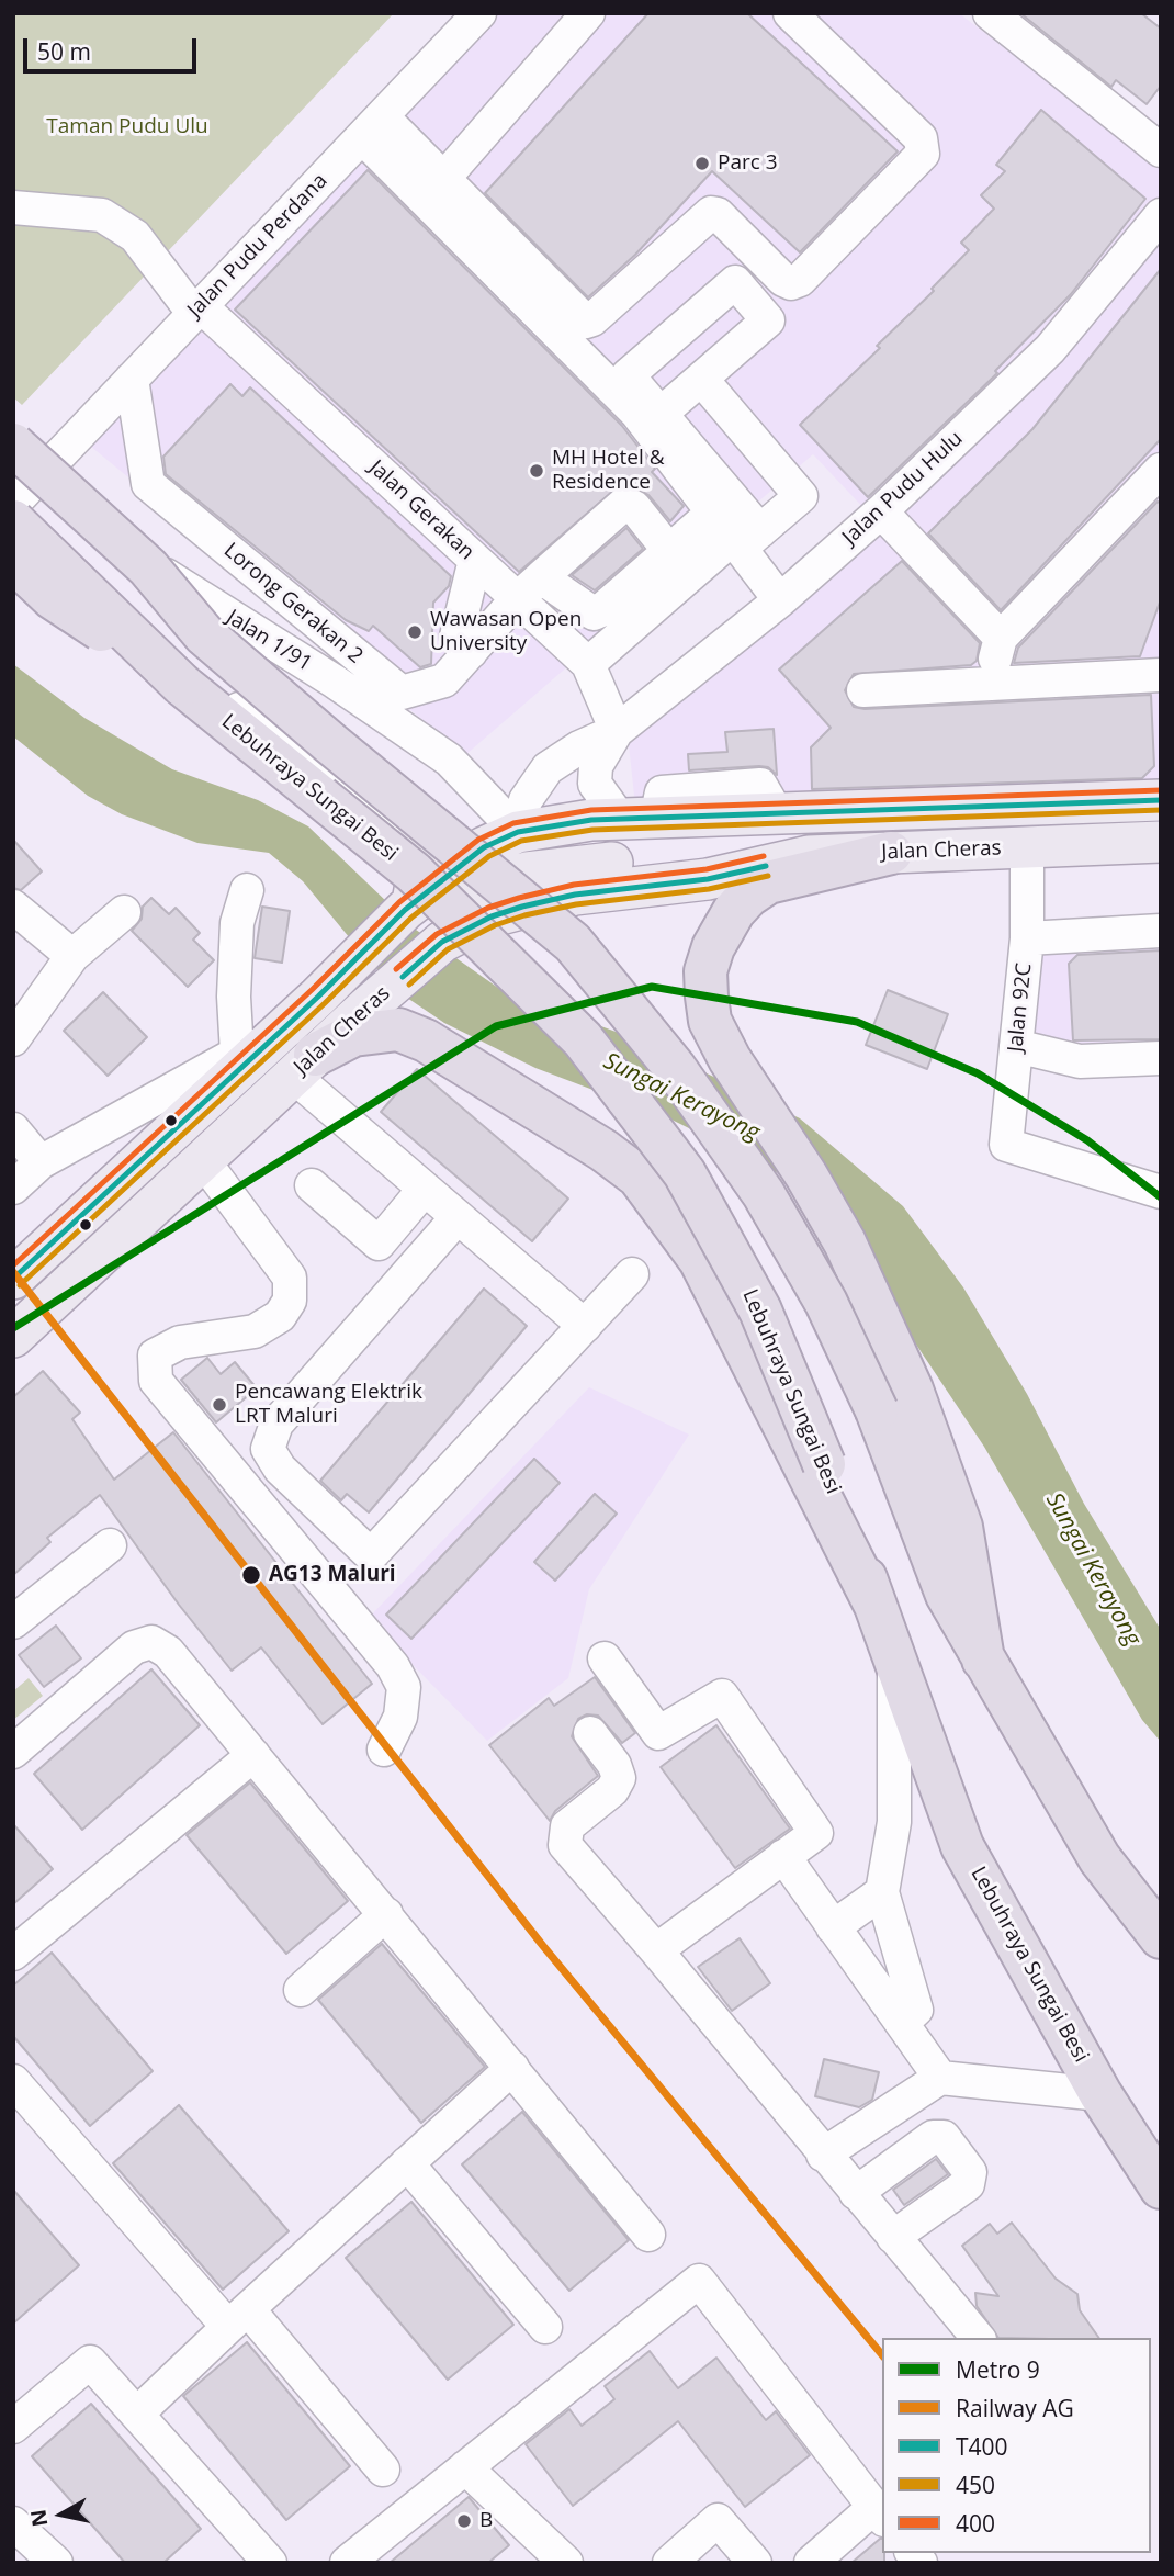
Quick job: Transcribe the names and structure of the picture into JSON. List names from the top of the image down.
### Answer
{
  "streets": {
    "highway": ["Lebuhraya Sungai Besi"],
    "main road": ["Jalan Cheras"],
    "street": [
      "Jalan Pudu Perdana",
      "Jalan Pudu Hulu",
      "Jalan Gerakan",
      "Lorong Gerakan 2",
      "Jalan 1/91",
      "Jalan 92C"
    ]
  },
  "crossings": [
    ["Jalan Pudu Perdana", "Jalan Gerakan"],
    ["Jalan Pudu Perdana", "Lorong Gerakan 2"],
    ["Jalan Pudu Perdana", "Jalan 1/91"],
    ["Jalan Pudu Hulu", "Jalan Gerakan"],
    ["Jalan Pudu Hulu", "Jalan 1/91"],
    ["Jalan Pudu Hulu", "Jalan Cheras"],
    ["Jalan Gerakan", "Lorong Gerakan 2"],
    ["Jalan 1/91", "Jalan Cheras"],
    ["Jalan Cheras", "Jalan 92C"]
  ],
  "water": ["Sungai Kerayong"],
  "parks": ["Taman Pudu Ulu"],
  "places": [
    "Parc 3",
    "MH Hotel & Residence",
    "Wawasan Open University",
    "Pencawang Elektrik LRT Maluri",
    "AG13 Maluri",
    "B"
  ],
  "lines": [
    "transit line 400",
    "transit line T400",
    "transit line 450",
    "metro line 9",
    "rail line AG"
  ],
  "legend": [
    "Metro 9",
    "Railway AG",
    "T400",
    "450",
    "400"
  ],
  "scale_bar": "50 m",
  "north": "left"
}
